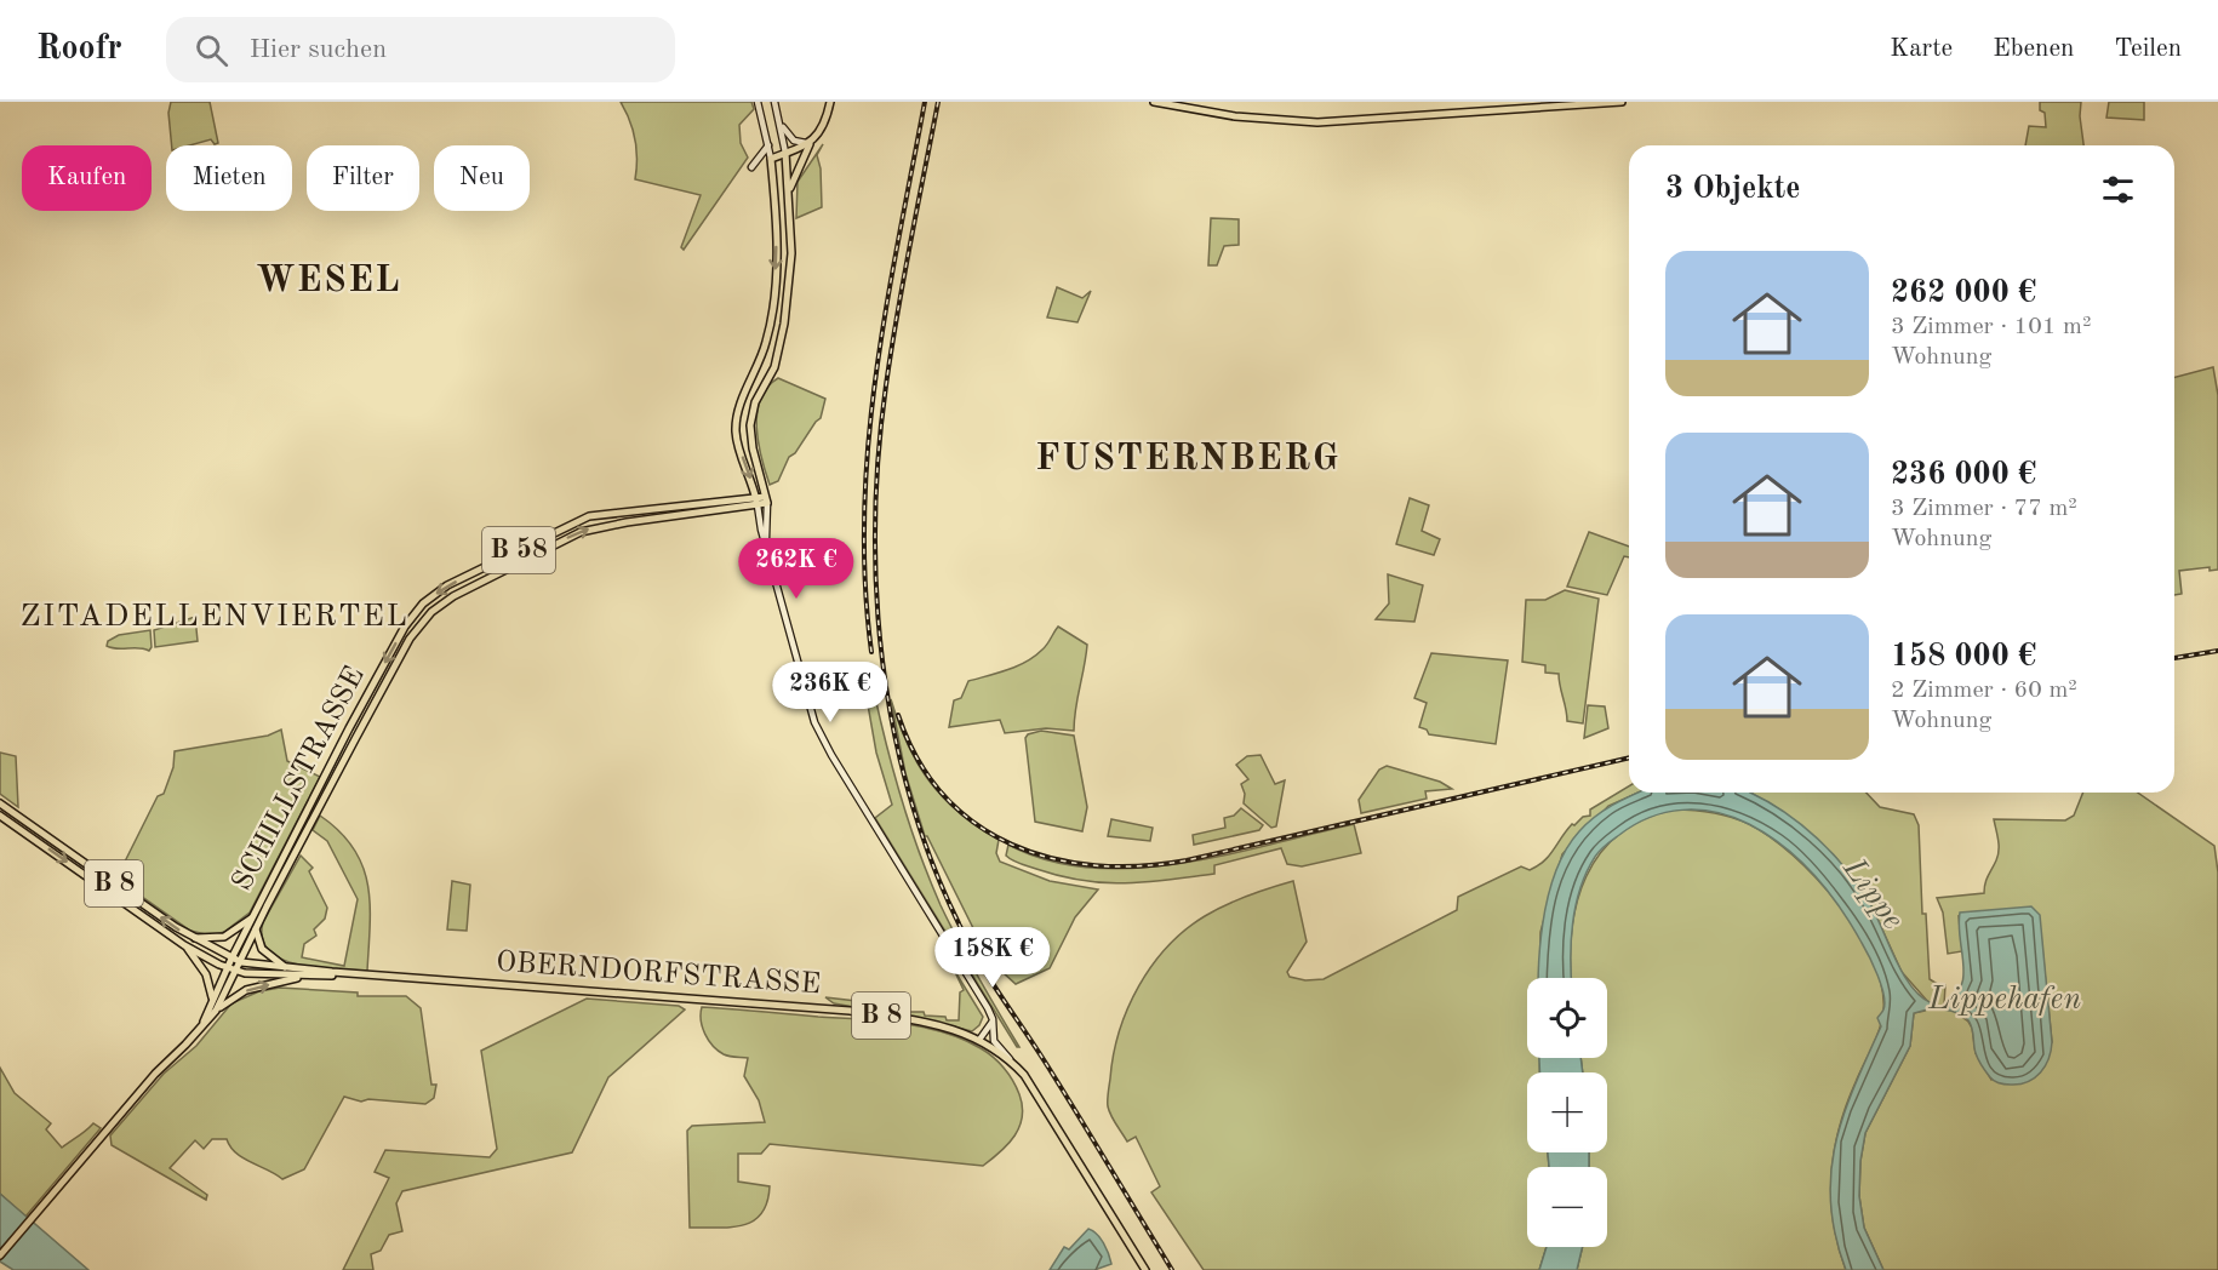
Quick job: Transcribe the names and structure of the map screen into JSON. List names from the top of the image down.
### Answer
{
  "streets": {
    "main road": [
      "B 58",
      "SCHILLSTRASSE",
      "B 8",
      "OBERNDORFSTRASSE"
    ]
  },
  "crossings": [
    ["B 58", "SCHILLSTRASSE"],
    ["SCHILLSTRASSE", "B 8"],
    ["SCHILLSTRASSE", "OBERNDORFSTRASSE"],
    ["B 8", "OBERNDORFSTRASSE"]
  ],
  "districts": ["WESEL", "FUSTERNBERG", "ZITADELLENVIERTEL"],
  "water": ["Lippe", "Lippehafen"],
  "page": {
    "header": "Roofr",
    "search": "Hier suchen",
    "nav": ["Karte", "Ebenen", "Teilen"],
    "chip": [
      "Kaufen",
      "Mieten",
      "Filter",
      "Neu"
    ],
    "heading": "3 Objekte",
    "list": [
      {
        "name": "262 000 €",
        "note": "3 Zimmer · 101 m² · Wohnung"
      },
      {
        "name": "236 000 €",
        "note": "3 Zimmer · 77 m² · Wohnung"
      },
      {
        "name": "158 000 €",
        "note": "2 Zimmer · 60 m² · Wohnung"
      }
    ],
    "price": ["262K €", "236K €", "158K €"],
    "map_buttons": ["+", "−"]
  }
}
